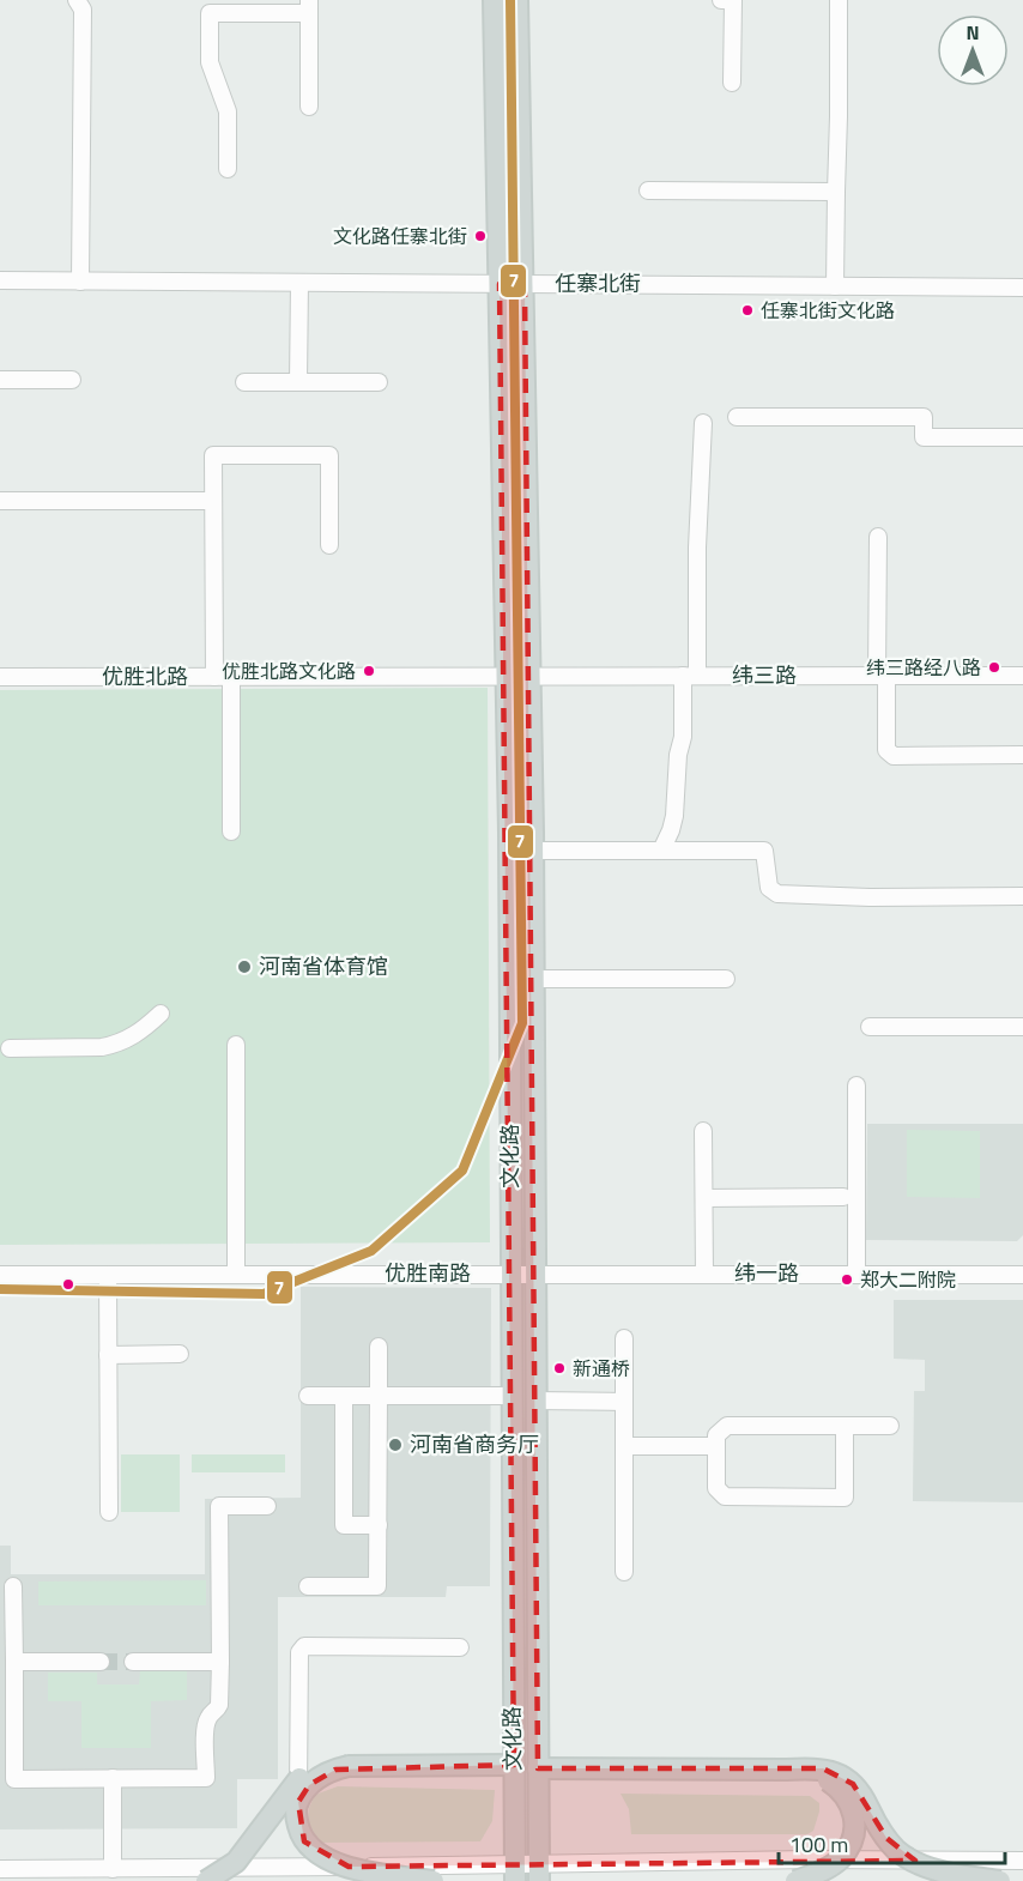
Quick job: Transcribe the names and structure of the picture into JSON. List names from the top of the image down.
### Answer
{
  "streets": {
    "main road": ["文化路"],
    "street": [
      "任寨北街",
      "纬三路",
      "优胜北路",
      "优胜南路",
      "纬一路"
    ]
  },
  "crossings": [
    ["任寨北街", "文化路"],
    ["纬三路", "优胜北路"],
    ["纬三路", "文化路"],
    ["优胜北路", "文化路"],
    ["文化路", "优胜南路"],
    ["文化路", "纬一路"],
    ["优胜南路", "纬一路"]
  ],
  "places": [
    "文化路任寨北街",
    "任寨北街文化路",
    "纬三路经八路",
    "优胜北路文化路",
    "河南省体育馆",
    "郑大二附院",
    "新通桥",
    "河南省商务厅"
  ],
  "lines": ["transit line 7"],
  "scale_bar": "100 m",
  "north": "top"
}
